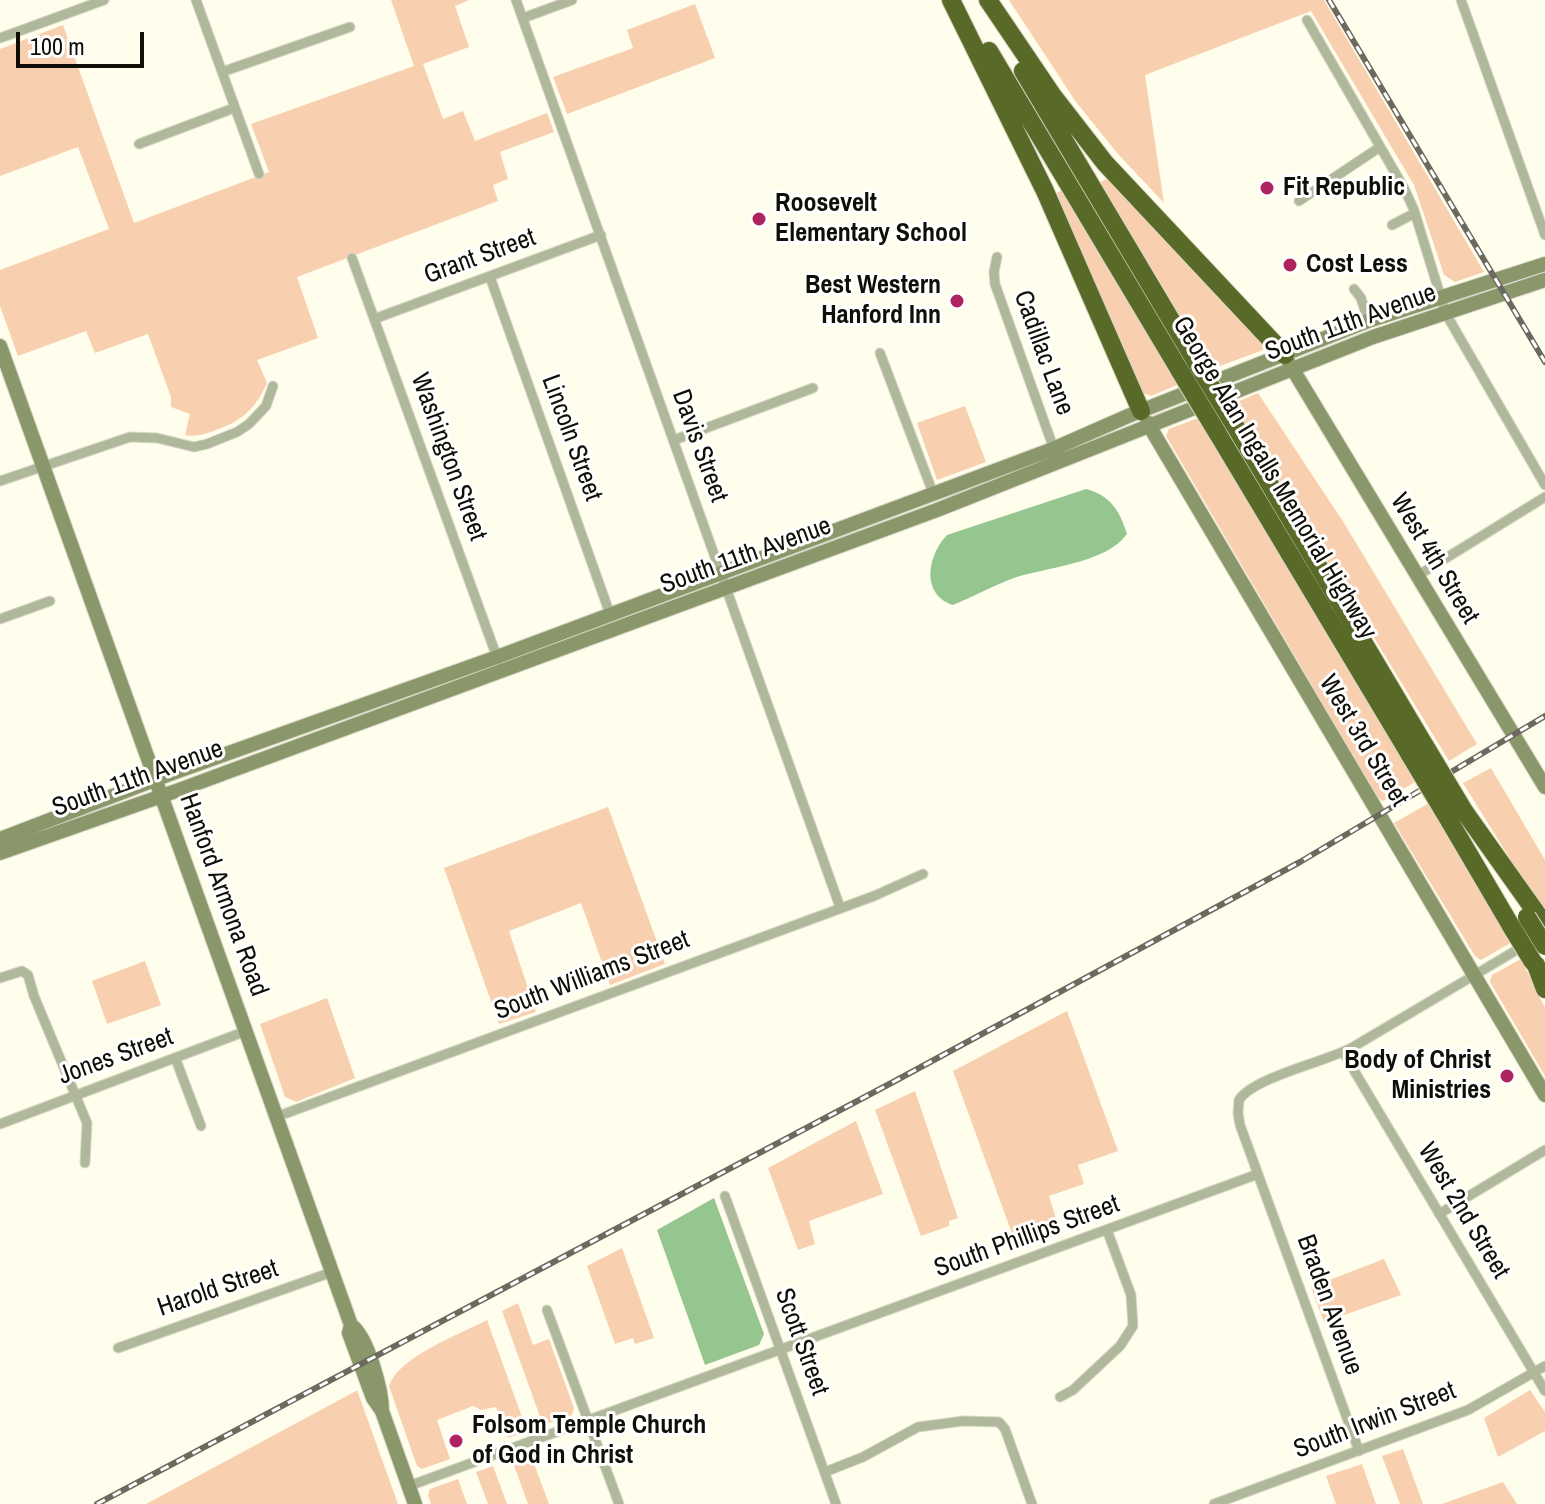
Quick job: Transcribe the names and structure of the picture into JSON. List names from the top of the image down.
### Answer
{
  "streets": {
    "highway": ["George Alan Ingalls Memorial Highway"],
    "main road": [
      "South 11th Avenue",
      "West 4th Street",
      "West 3rd Street",
      "Hanford Armona Road"
    ],
    "street": [
      "Grant Street",
      "Cadillac Lane",
      "Lincoln Street",
      "Davis Street",
      "Washington Street",
      "South Williams Street",
      "Jones Street",
      "West 2nd Street",
      "South Phillips Street",
      "Harold Street",
      "Braden Avenue",
      "Scott Street",
      "South Irwin Street"
    ]
  },
  "crossings": [
    ["Grant Street", "Lincoln Street"],
    ["Grant Street", "Davis Street"],
    ["Grant Street", "Washington Street"],
    ["South 11th Avenue", "Cadillac Lane"],
    ["South 11th Avenue", "Lincoln Street"],
    ["South 11th Avenue", "Davis Street"],
    ["South 11th Avenue", "Washington Street"],
    ["South 11th Avenue", "West 4th Street"],
    ["South 11th Avenue", "West 3rd Street"],
    ["South 11th Avenue", "Hanford Armona Road"],
    ["Davis Street", "South Williams Street"],
    ["Hanford Armona Road", "South Williams Street"],
    ["Hanford Armona Road", "Jones Street"],
    ["Hanford Armona Road", "South Phillips Street"],
    ["Hanford Armona Road", "Harold Street"],
    ["West 2nd Street", "South Irwin Street"],
    ["South Phillips Street", "Braden Avenue"],
    ["South Phillips Street", "Scott Street"],
    ["Braden Avenue", "South Irwin Street"]
  ],
  "places": [
    "Fit Republic",
    "Roosevelt Elementary School",
    "Cost Less",
    "Best Western Hanford Inn",
    "Body of Christ Ministries",
    "Folsom Temple Church of God in Christ"
  ],
  "scale_bar": "100 m"
}
